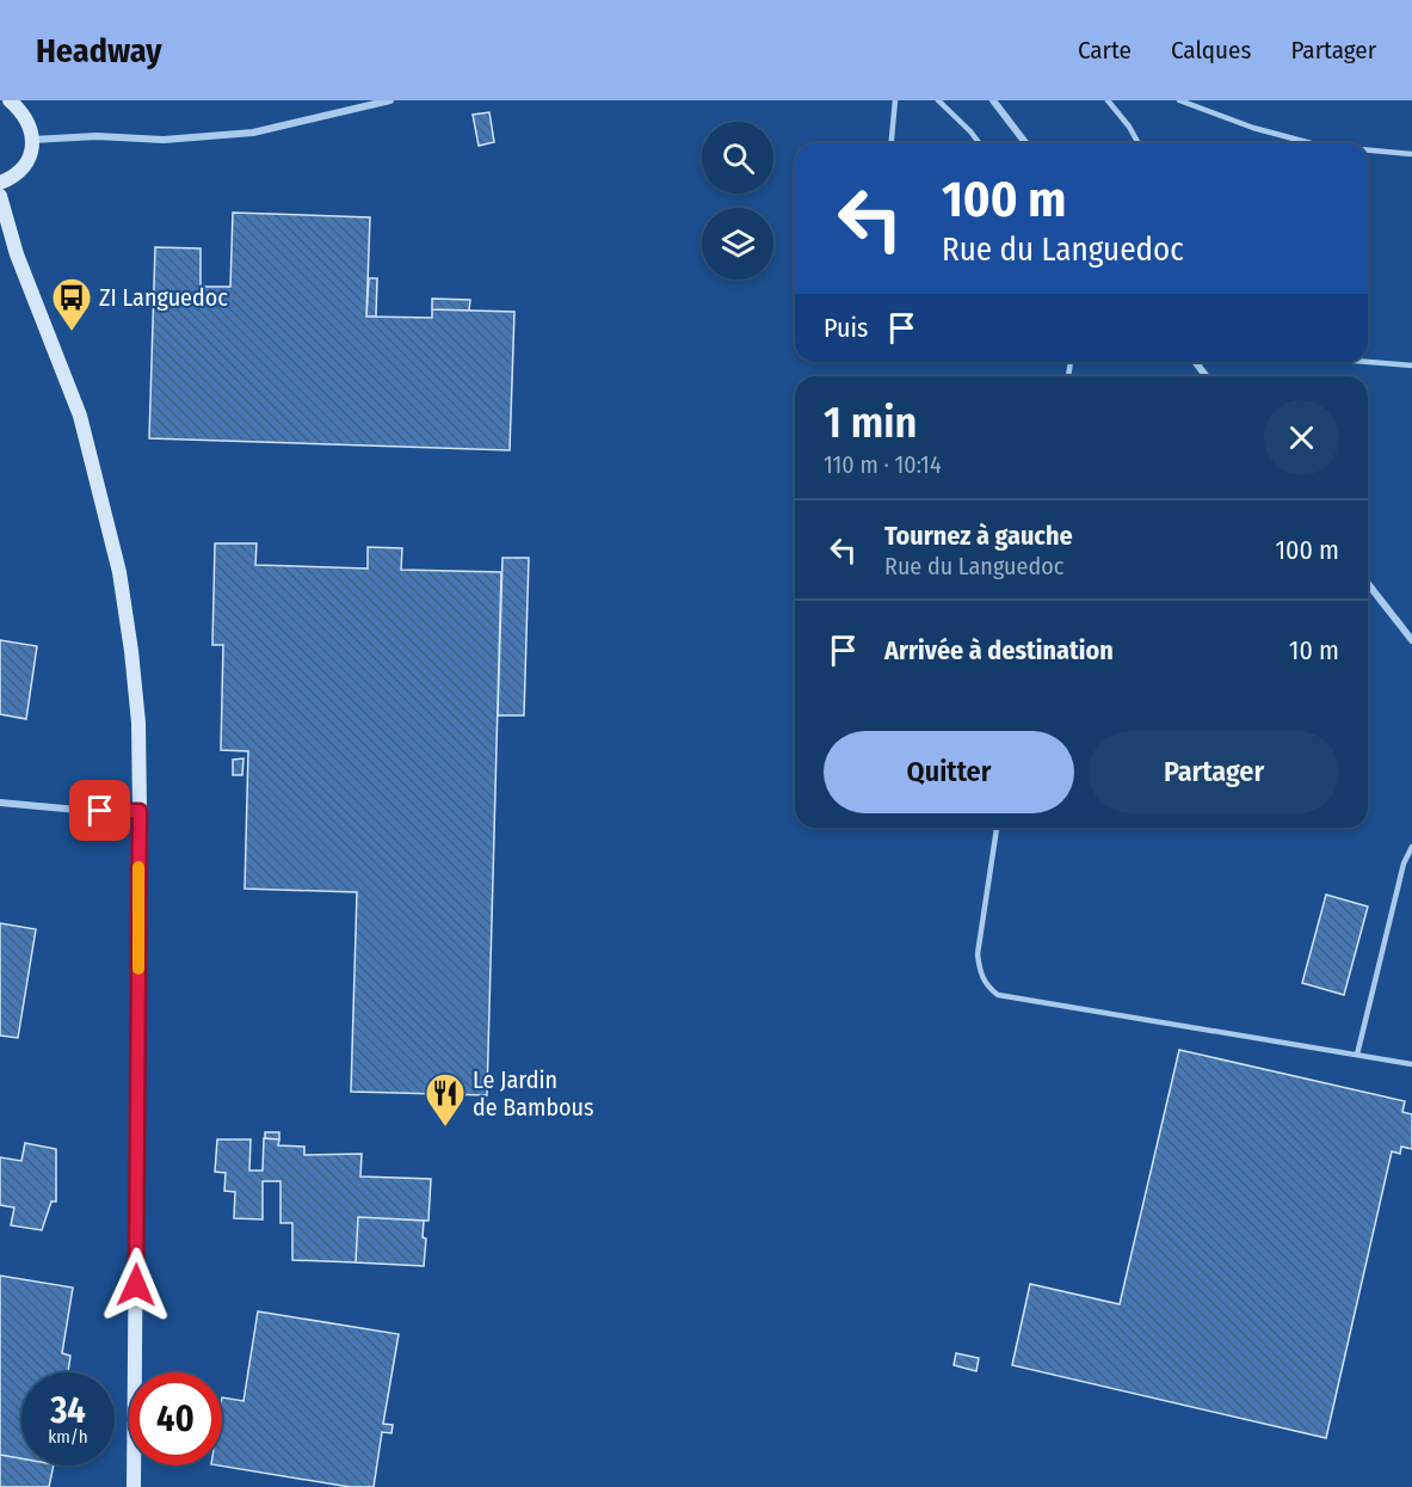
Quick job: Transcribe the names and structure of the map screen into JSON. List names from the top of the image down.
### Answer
{
  "places": {
    "bus stop": ["ZI Languedoc"],
    "restaurant": ["Le Jardin de Bambous"]
  },
  "page": {
    "header": "Headway",
    "nav": ["Carte", "Calques", "Partager"],
    "turn": ["100 m", "Rue du Languedoc"],
    "then": "Puis",
    "heading": ["1 min", "110 m · 10:14"],
    "list": [
      {
        "name": "Tournez à gauche",
        "note": "Rue du Languedoc",
        "value": "100 m"
      },
      {
        "name": "Arrivée à destination",
        "value": "10 m"
      }
    ],
    "buttons": ["Quitter", "Partager"],
    "speed": "34 km/h",
    "limit": "40"
  }
}
